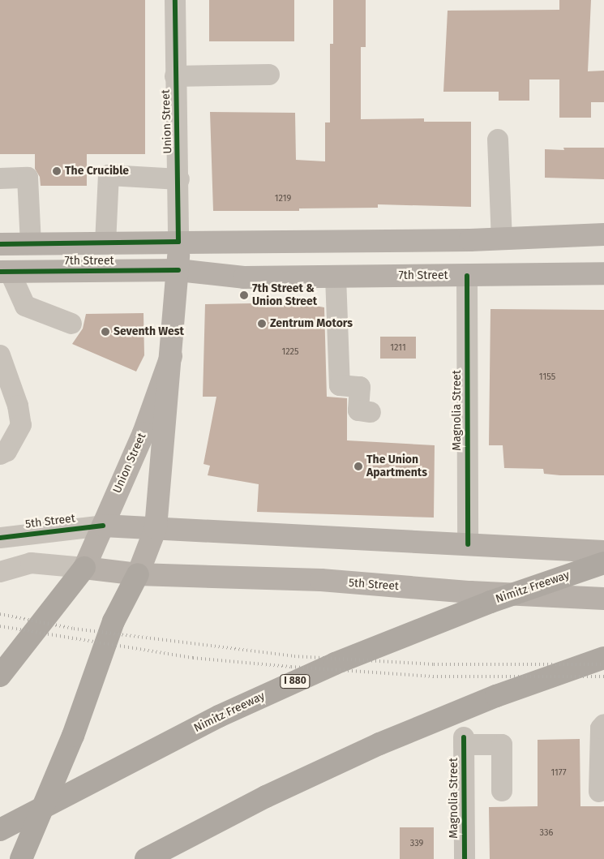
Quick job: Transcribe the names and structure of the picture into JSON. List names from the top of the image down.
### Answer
{
  "streets": {
    "highway": ["Nimitz Freeway", "I 880"],
    "main road": ["Union Street", "7th Street", "5th Street"],
    "street": ["Magnolia Street"]
  },
  "crossings": [
    ["Union Street", "7th Street"],
    ["Union Street", "5th Street"],
    ["7th Street", "Magnolia Street"],
    ["Magnolia Street", "5th Street"]
  ],
  "places": [
    "The Crucible",
    "7th Street & Union Street",
    "Zentrum Motors",
    "Seventh West",
    "The Union Apartments"
  ],
  "house_numbers": [
    "1219",
    "1211",
    "1225",
    "1155",
    "1177",
    "336",
    "339"
  ]
}
